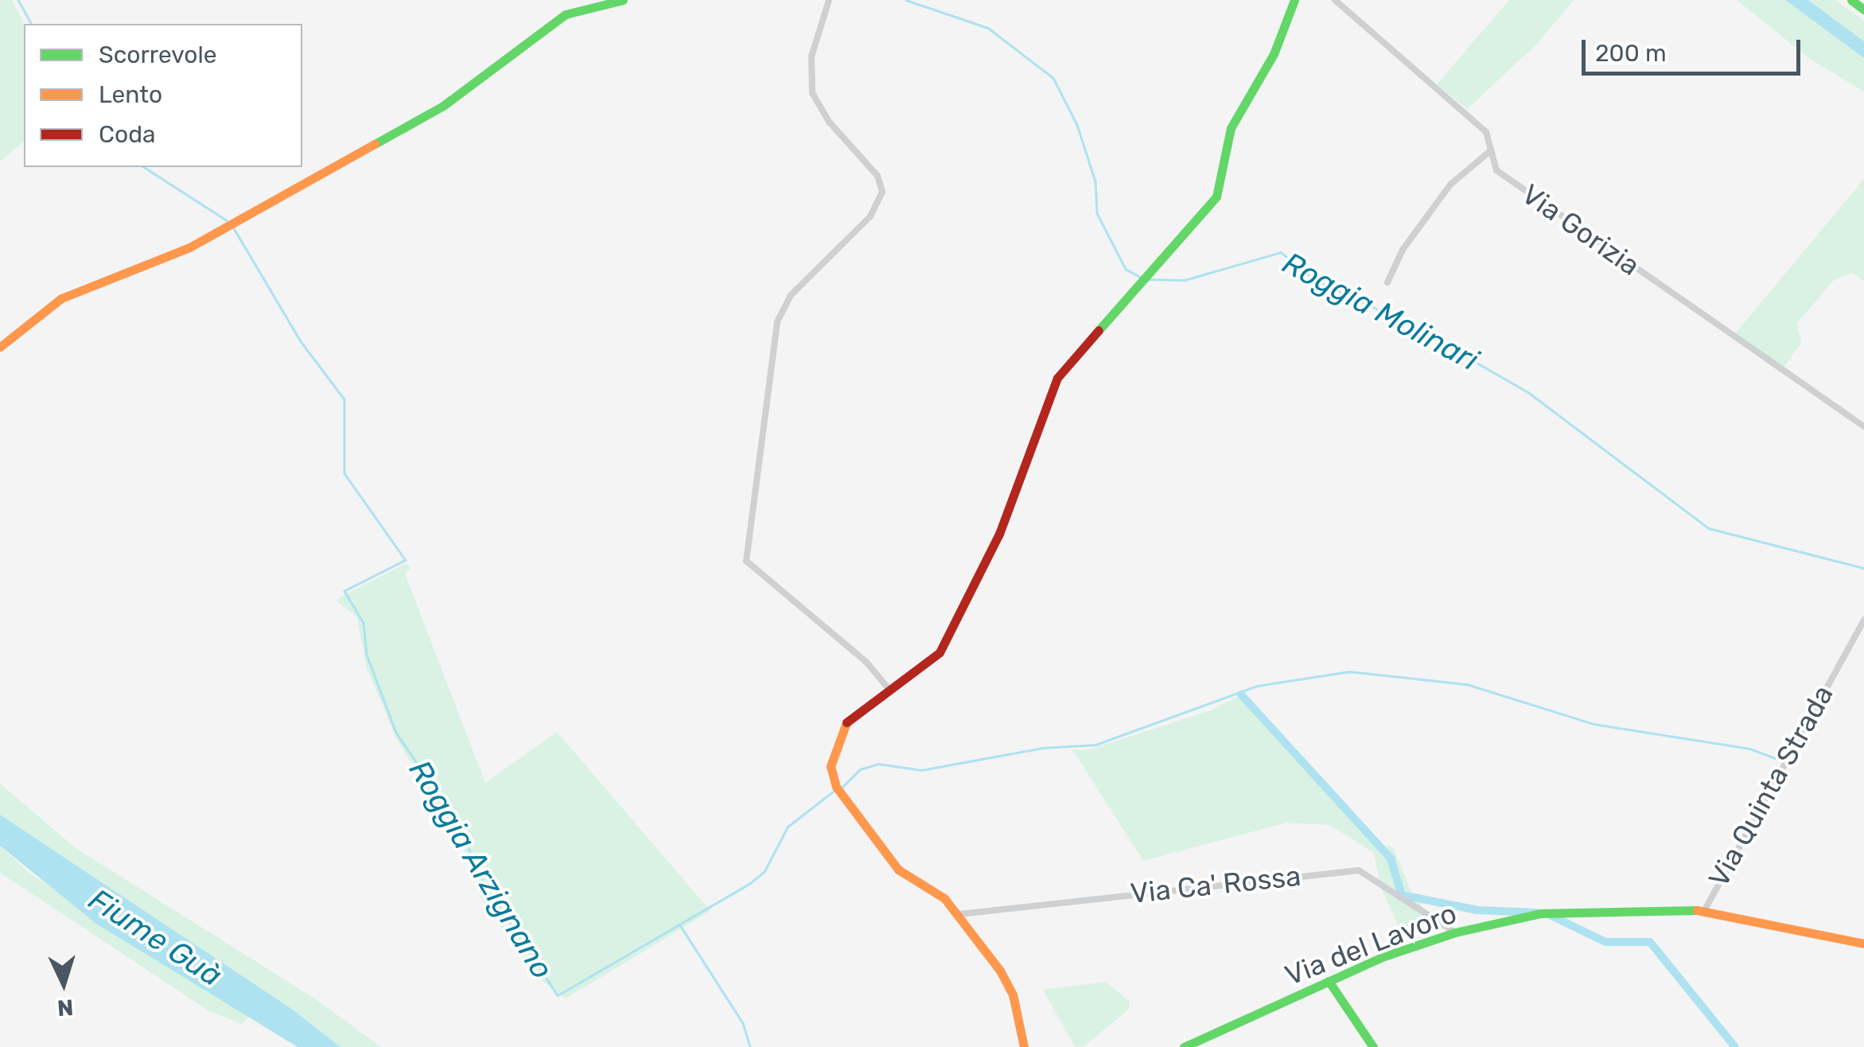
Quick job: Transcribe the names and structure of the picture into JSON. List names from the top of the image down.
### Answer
{
  "streets": {
    "street": [
      "Via Gorizia",
      "Via Quinta Strada",
      "Via Ca' Rossa",
      "Via del Lavoro"
    ]
  },
  "crossings": [
    ["Via Quinta Strada", "Via del Lavoro"],
    ["Via Ca' Rossa", "Via del Lavoro"]
  ],
  "water": ["Roggia Molinari", "Roggia Arzignano", "Fiume Guà"],
  "legend": ["Scorrevole", "Lento", "Coda"],
  "scale_bar": "200 m",
  "north": "bottom"
}
